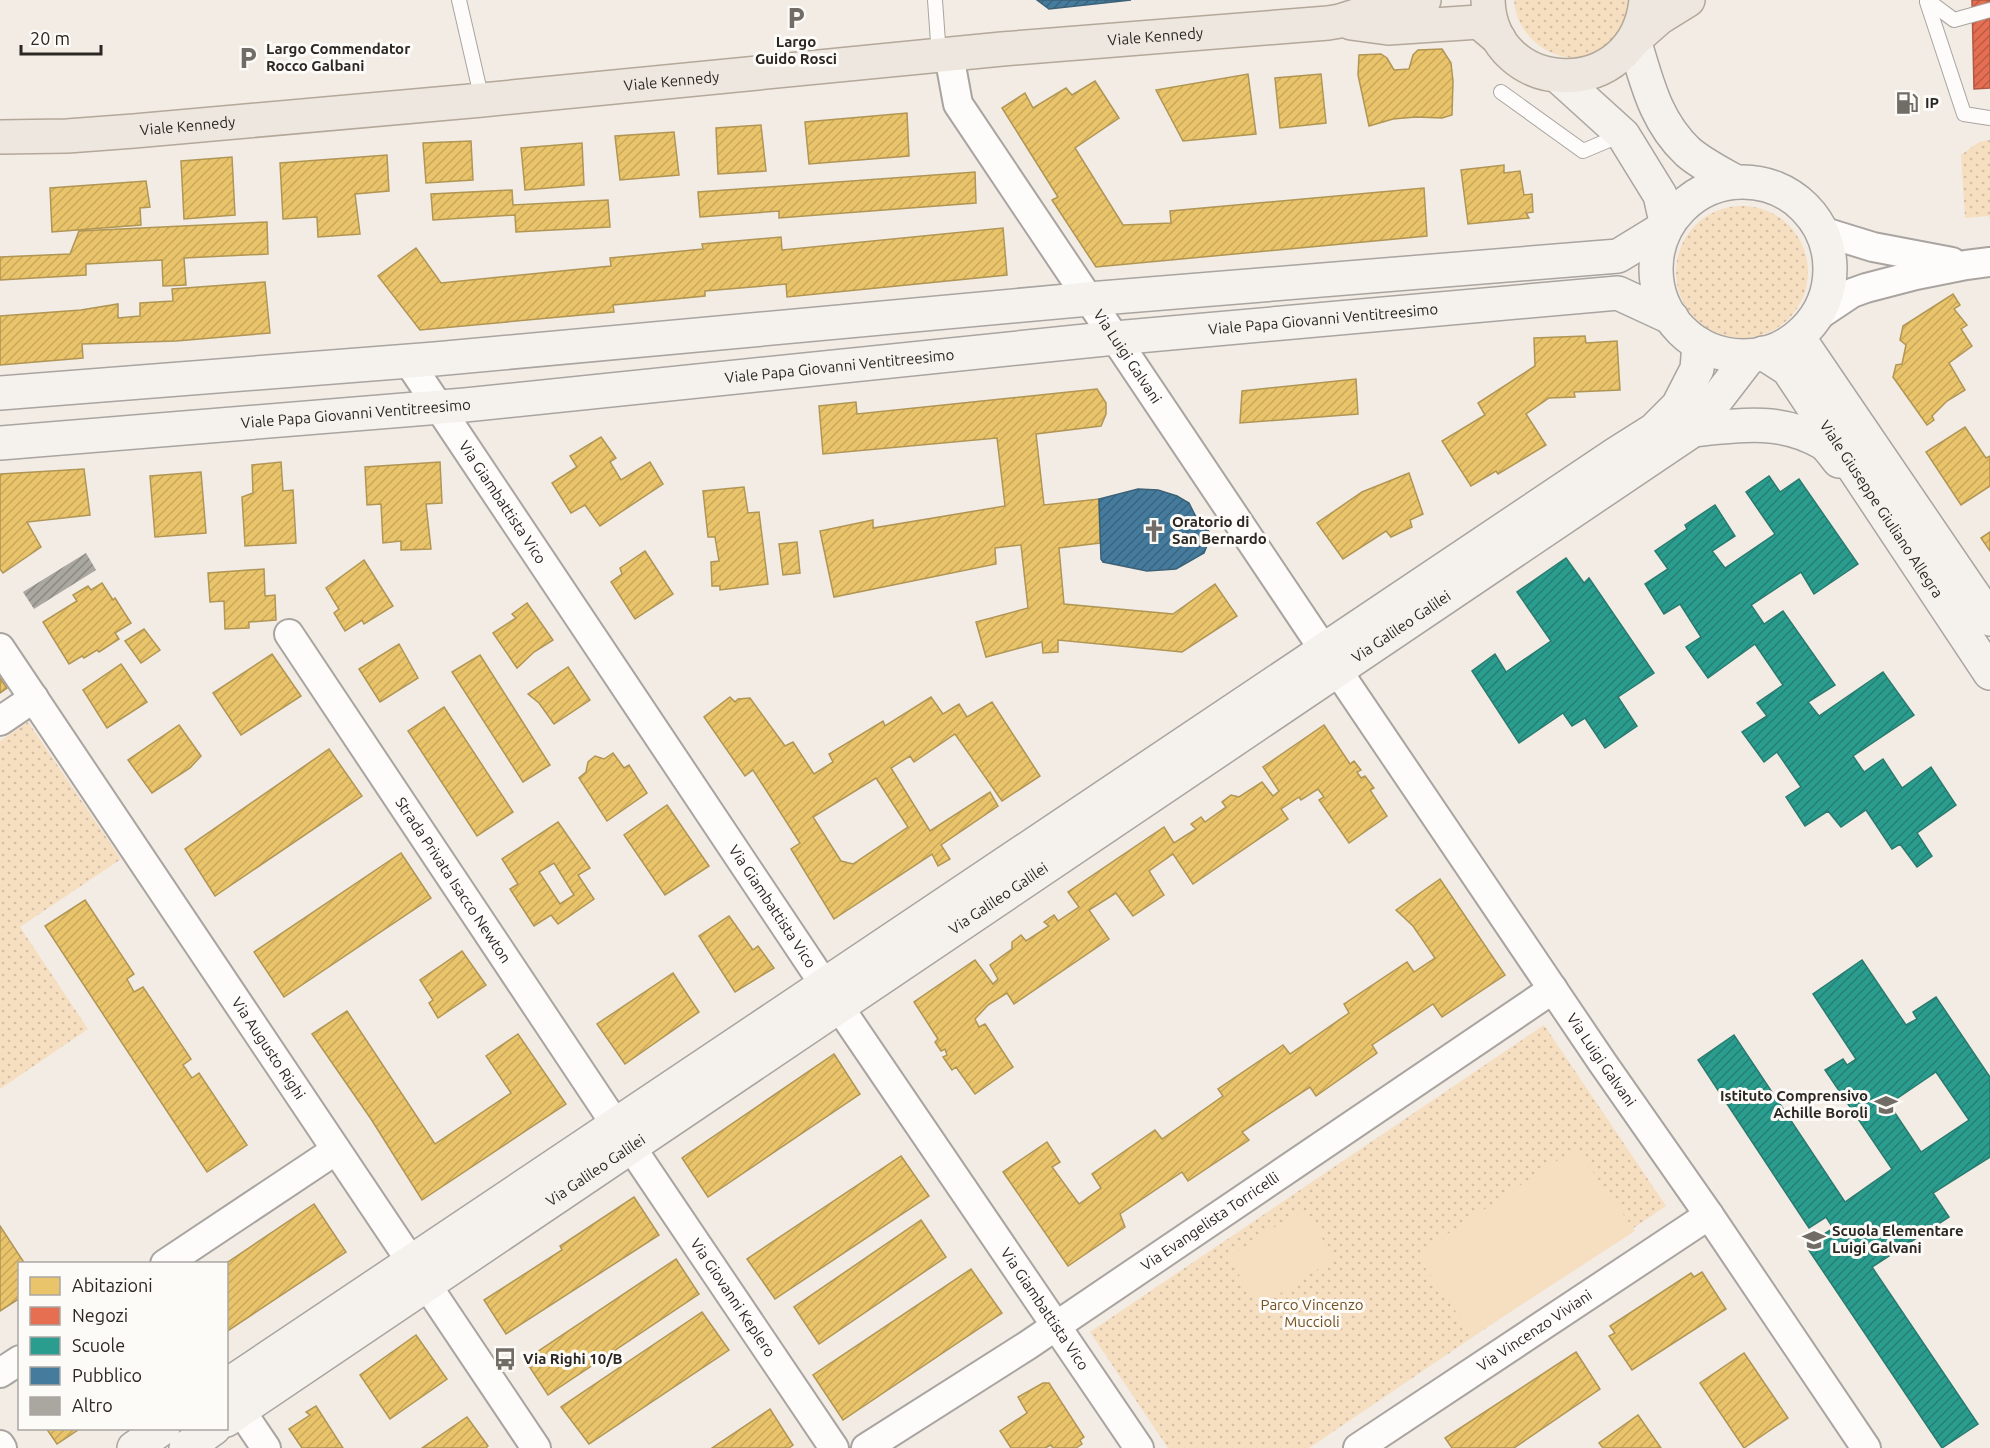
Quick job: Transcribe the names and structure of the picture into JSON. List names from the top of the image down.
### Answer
{
  "streets": {
    "main road": ["Viale Kennedy"],
    "street": [
      "Viale Papa Giovanni Ventitreesimo",
      "Via Luigi Galvani",
      "Via Giambattista Vico",
      "Viale Giuseppe Giuliano Allegra",
      "Via Galileo Galilei",
      "Strada Privata Isacco Newton",
      "Via Augusto Righi",
      "Via Evangelista Torricelli",
      "Via Giovanni Keplero",
      "Via Vincenzo Viviani"
    ]
  },
  "crossings": [
    ["Viale Kennedy", "Via Luigi Galvani"],
    ["Viale Papa Giovanni Ventitreesimo", "Via Luigi Galvani"],
    ["Viale Papa Giovanni Ventitreesimo", "Via Giambattista Vico"],
    ["Viale Papa Giovanni Ventitreesimo", "Viale Giuseppe Giuliano Allegra"],
    ["Viale Papa Giovanni Ventitreesimo", "Via Galileo Galilei"],
    ["Via Luigi Galvani", "Via Galileo Galilei"],
    ["Via Luigi Galvani", "Via Evangelista Torricelli"],
    ["Via Luigi Galvani", "Via Vincenzo Viviani"],
    ["Via Giambattista Vico", "Via Galileo Galilei"],
    ["Via Giambattista Vico", "Via Evangelista Torricelli"],
    ["Viale Giuseppe Giuliano Allegra", "Via Galileo Galilei"],
    ["Via Galileo Galilei", "Strada Privata Isacco Newton"],
    ["Via Galileo Galilei", "Via Augusto Righi"],
    ["Via Galileo Galilei", "Via Giovanni Keplero"],
    ["Strada Privata Isacco Newton", "Via Giovanni Keplero"]
  ],
  "parks": ["Parco Vincenzo Muccioli"],
  "places": {
    "parking": ["Largo Guido Rosci", "Largo Commendator Rocco Galbani"],
    "fuel station": ["IP"],
    "church": ["Oratorio di San Bernardo"],
    "school or university": ["Istituto Comprensivo Achille Boroli", "Scuola Elementare Luigi Galvani"],
    "bus stop": ["Via Righi 10/B"]
  },
  "legend": [
    "Abitazioni",
    "Negozi",
    "Scuole",
    "Pubblico",
    "Altro"
  ],
  "scale_bar": "20 m"
}
